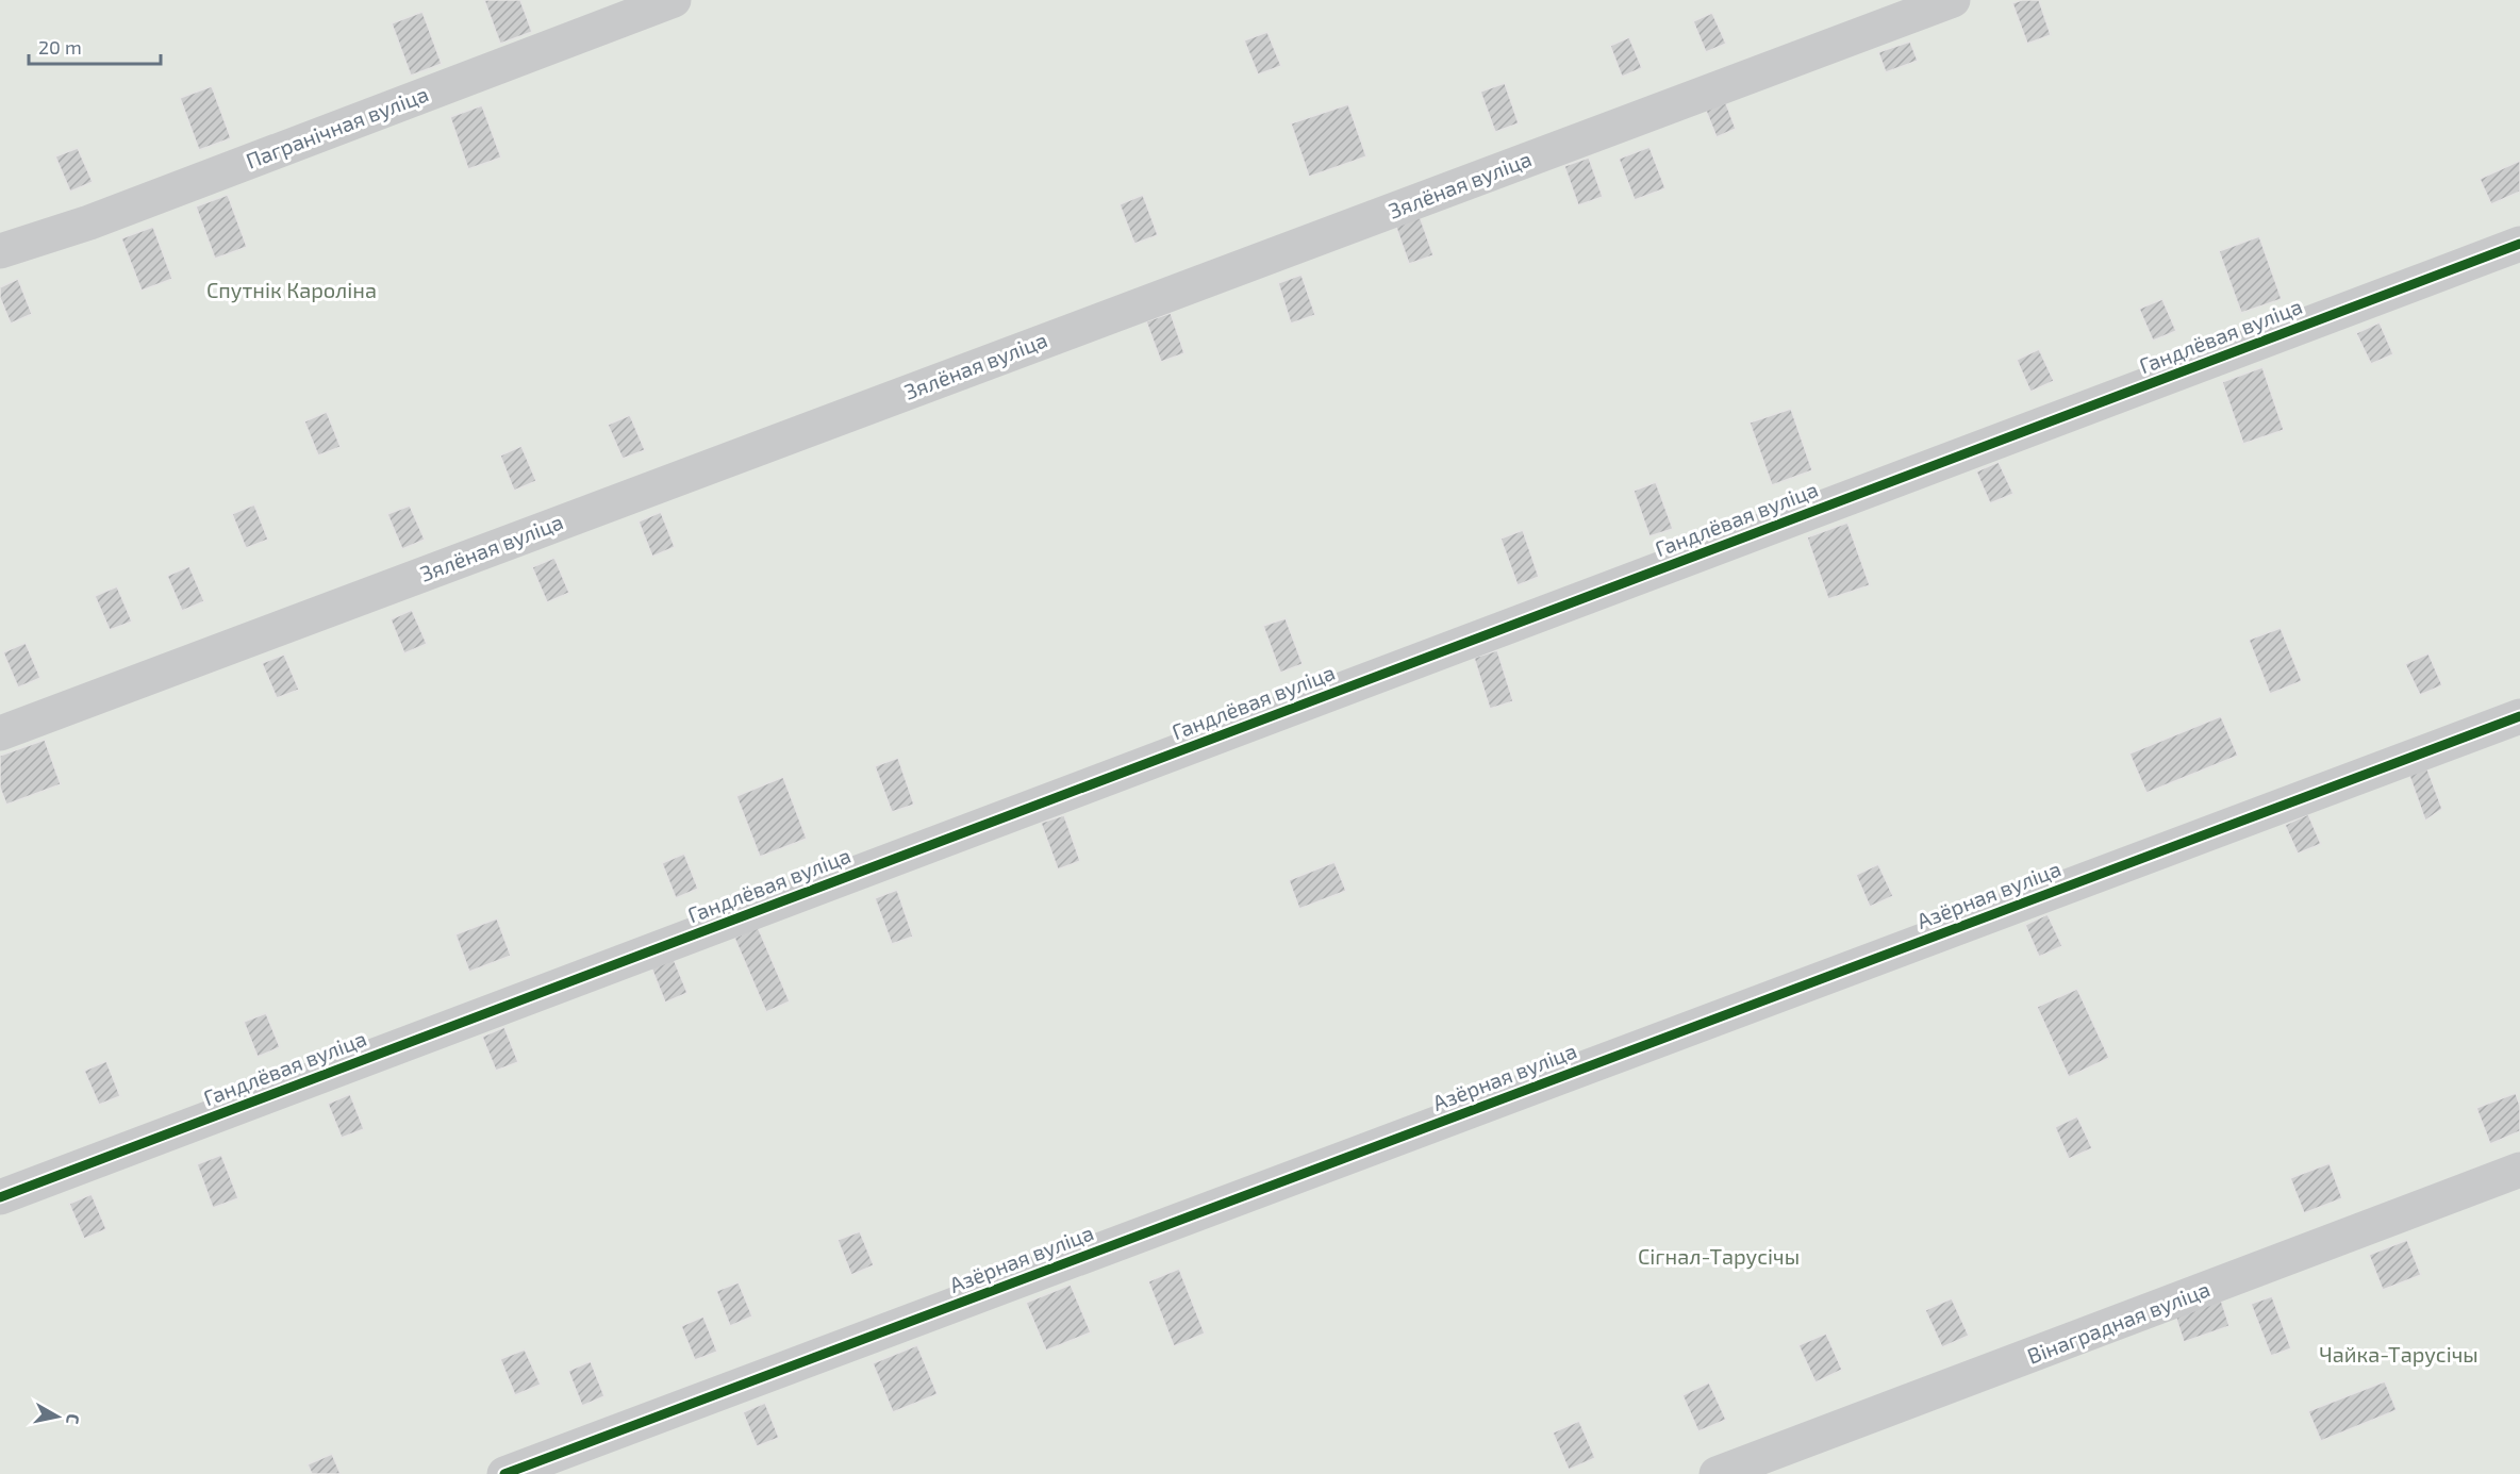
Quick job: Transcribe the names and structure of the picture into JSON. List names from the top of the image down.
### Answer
{
  "streets": {
    "street": [
      "Пагранічная вуліца",
      "Зялёная вуліца",
      "Гандлёвая вуліца",
      "Азёрная вуліца",
      "Вінаградная вуліца"
    ]
  },
  "parks": ["Спутнік Кароліна", "Сігнал-Тарусічы", "Чайка-Тарусічы"],
  "scale_bar": "20 m",
  "north": "right"
}
